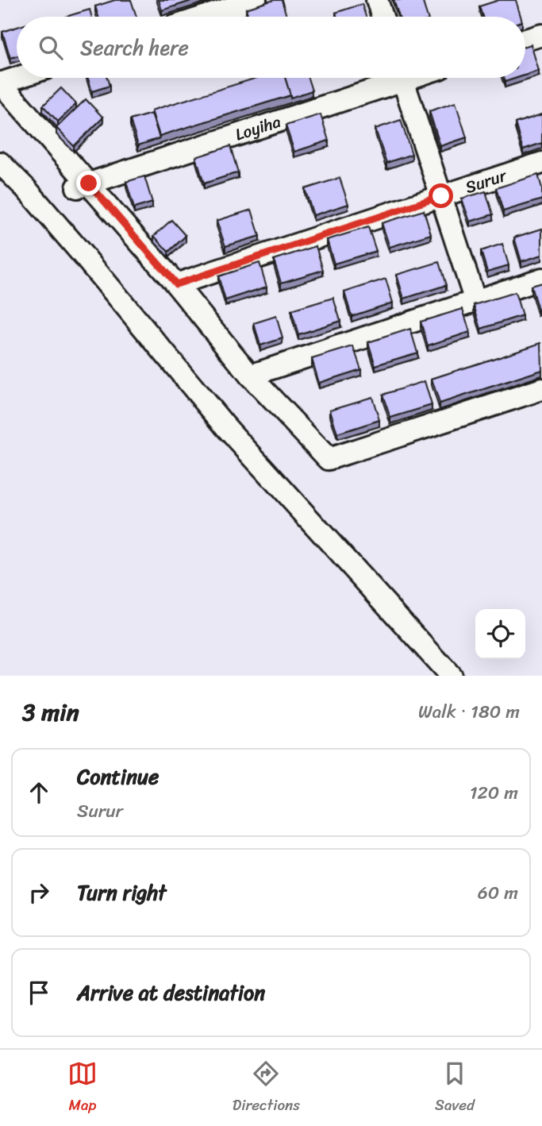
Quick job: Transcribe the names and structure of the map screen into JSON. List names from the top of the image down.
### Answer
{
  "streets": {
    "street": ["Loyiha", "Surur"]
  },
  "page": {
    "search": "Search here",
    "heading": ["3 min", "Walk · 180 m"],
    "list": [
      ["Continue", "Surur", "120 m"],
      ["Turn right", "60 m"],
      "Arrive at destination"
    ],
    "nav": ["Map", "Directions", "Saved"]
  }
}
